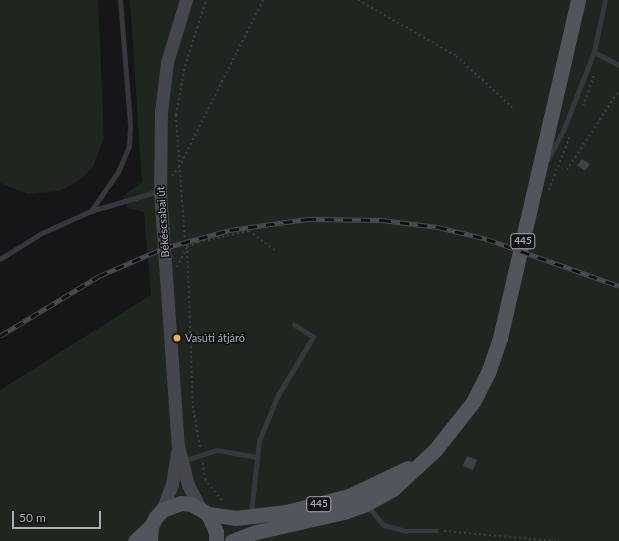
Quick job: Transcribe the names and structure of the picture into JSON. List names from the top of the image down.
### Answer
{
  "streets": {
    "main road": ["445"],
    "street": ["Békéscsabai út"]
  },
  "crossings": [
    ["Békéscsabai út", "445"]
  ],
  "places": ["Vasúti átjáró"],
  "scale_bar": "50 m"
}
